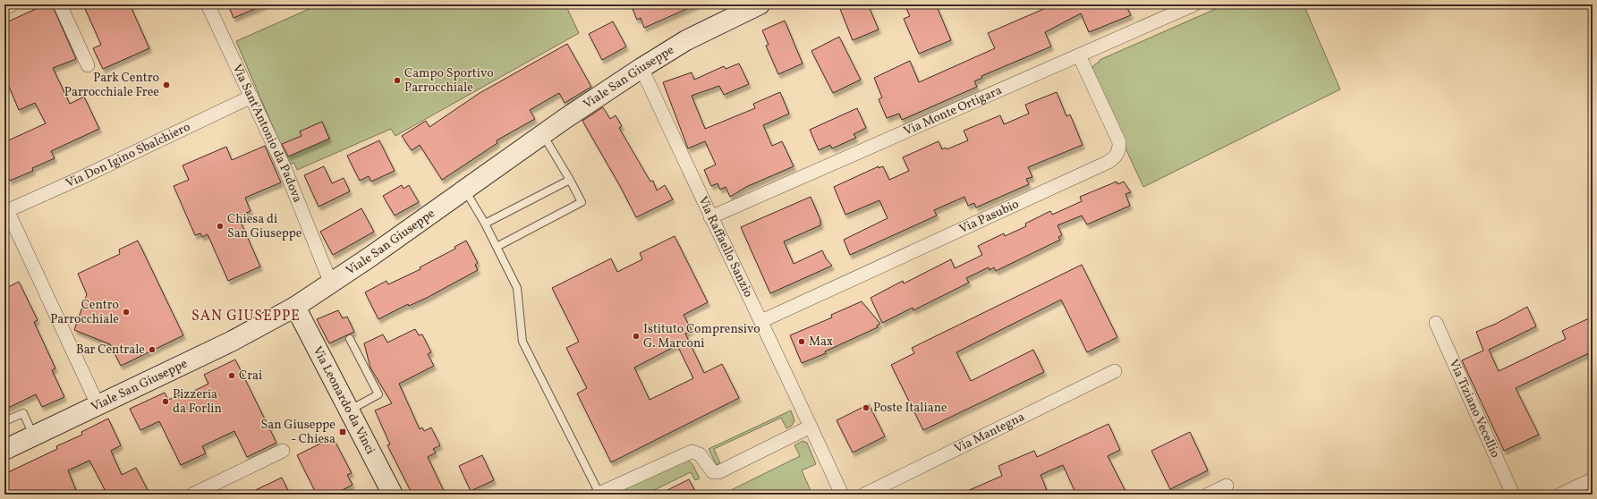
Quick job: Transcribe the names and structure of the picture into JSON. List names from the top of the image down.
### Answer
{
  "streets": {
    "main road": ["Viale San Giuseppe", "Via Leonardo da Vinci"],
    "street": [
      "Via Monte Ortigara",
      "Via Sant'Antonio da Padova",
      "Via Don Igino Sbalchiero",
      "Via Pasubio",
      "Via Raffaello Sanzio",
      "Via Tiziano Vecellio",
      "Via Mantegna"
    ]
  },
  "crossings": [
    ["Viale San Giuseppe", "Via Sant'Antonio da Padova"],
    ["Viale San Giuseppe", "Via Raffaello Sanzio"],
    ["Viale San Giuseppe", "Via Leonardo da Vinci"],
    ["Via Monte Ortigara", "Via Pasubio"],
    ["Via Monte Ortigara", "Via Raffaello Sanzio"],
    ["Via Sant'Antonio da Padova", "Via Don Igino Sbalchiero"],
    ["Via Pasubio", "Via Raffaello Sanzio"]
  ],
  "districts": ["SAN GIUSEPPE"],
  "places": {
    "other": [
      "Campo Sportivo Parrocchiale",
      "Park Centro Parrocchiale Free",
      "Chiesa di San Giuseppe",
      "Centro Parrocchiale",
      "Istituto Comprensivo G. Marconi",
      "Max",
      "Bar Centrale",
      "Crai",
      "Pizzeria da Forlin",
      "Poste Italiane"
    ],
    "transit": ["San Giuseppe - Chiesa"]
  }
}
